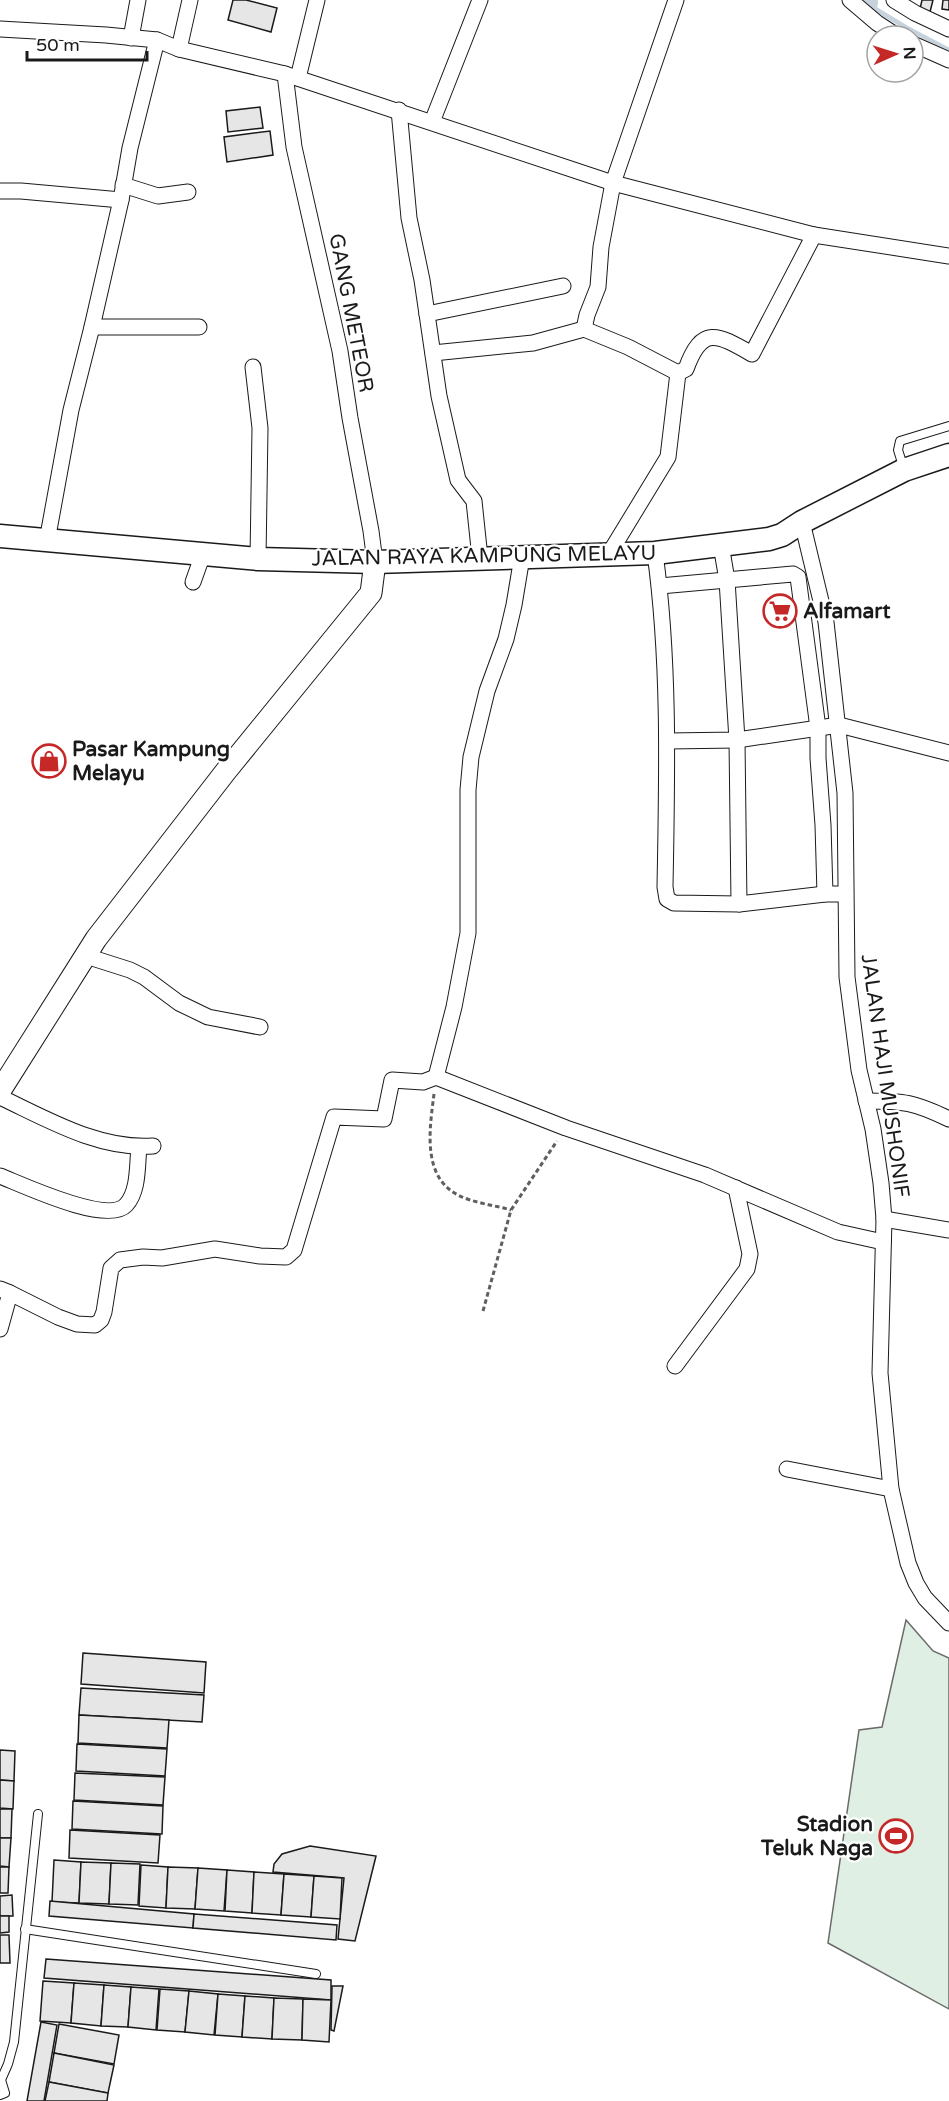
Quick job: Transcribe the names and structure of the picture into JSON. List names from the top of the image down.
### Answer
{
  "streets": {
    "main road": ["JALAN RAYA KAMPUNG MELAYU"],
    "street": ["GANG METEOR", "JALAN HAJI MUSHONIF"]
  },
  "crossings": [
    ["GANG METEOR", "JALAN RAYA KAMPUNG MELAYU"],
    ["JALAN RAYA KAMPUNG MELAYU", "JALAN HAJI MUSHONIF"]
  ],
  "places": {
    "supermarket": ["Alfamart"],
    "shop": ["Pasar Kampung Melayu"],
    "sports": ["Stadion Teluk Naga"]
  },
  "scale_bar": "50 m",
  "north": "right"
}
